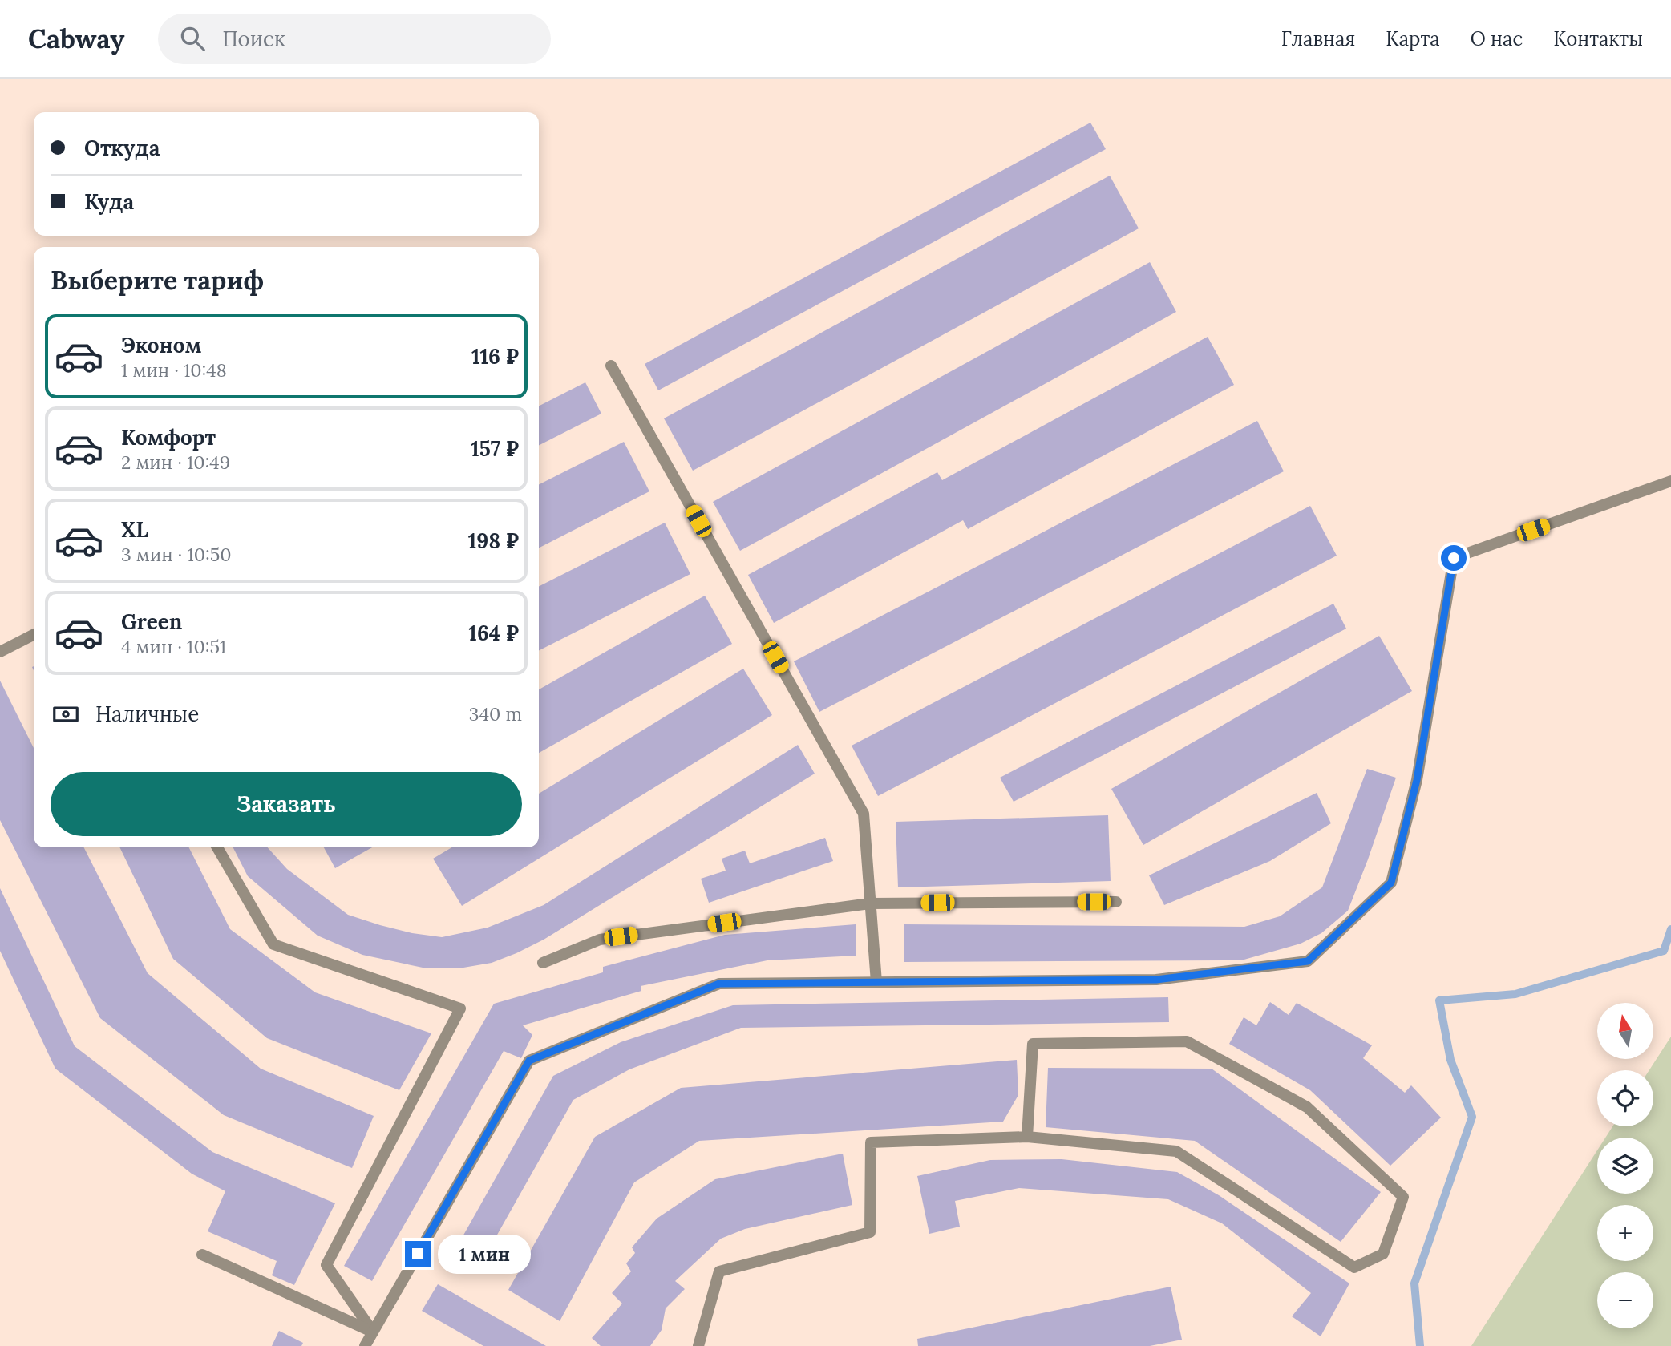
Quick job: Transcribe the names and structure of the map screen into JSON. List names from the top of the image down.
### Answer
{
  "north": "top",
  "page": {
    "header": "Cabway",
    "search": "Поиск",
    "nav": [
      "Главная",
      "Карта",
      "О нас",
      "Контакты"
    ],
    "banner": ["Откуда", "Куда"],
    "heading": "Выберите тариф",
    "list": [
      {
        "name": "Эконом",
        "note": "1 мин · 10:48",
        "value": "116 ₽"
      },
      {
        "name": "Комфорт",
        "note": "2 мин · 10:49",
        "value": "157 ₽"
      },
      {
        "name": "XL",
        "note": "3 мин · 10:50",
        "value": "198 ₽"
      },
      {
        "name": "Green",
        "note": "4 мин · 10:51",
        "value": "164 ₽"
      }
    ],
    "pay": ["Наличные", "340 m"],
    "buttons": "Заказать",
    "map_buttons": ["+", "−"],
    "bubble": "1 мин"
  }
}
